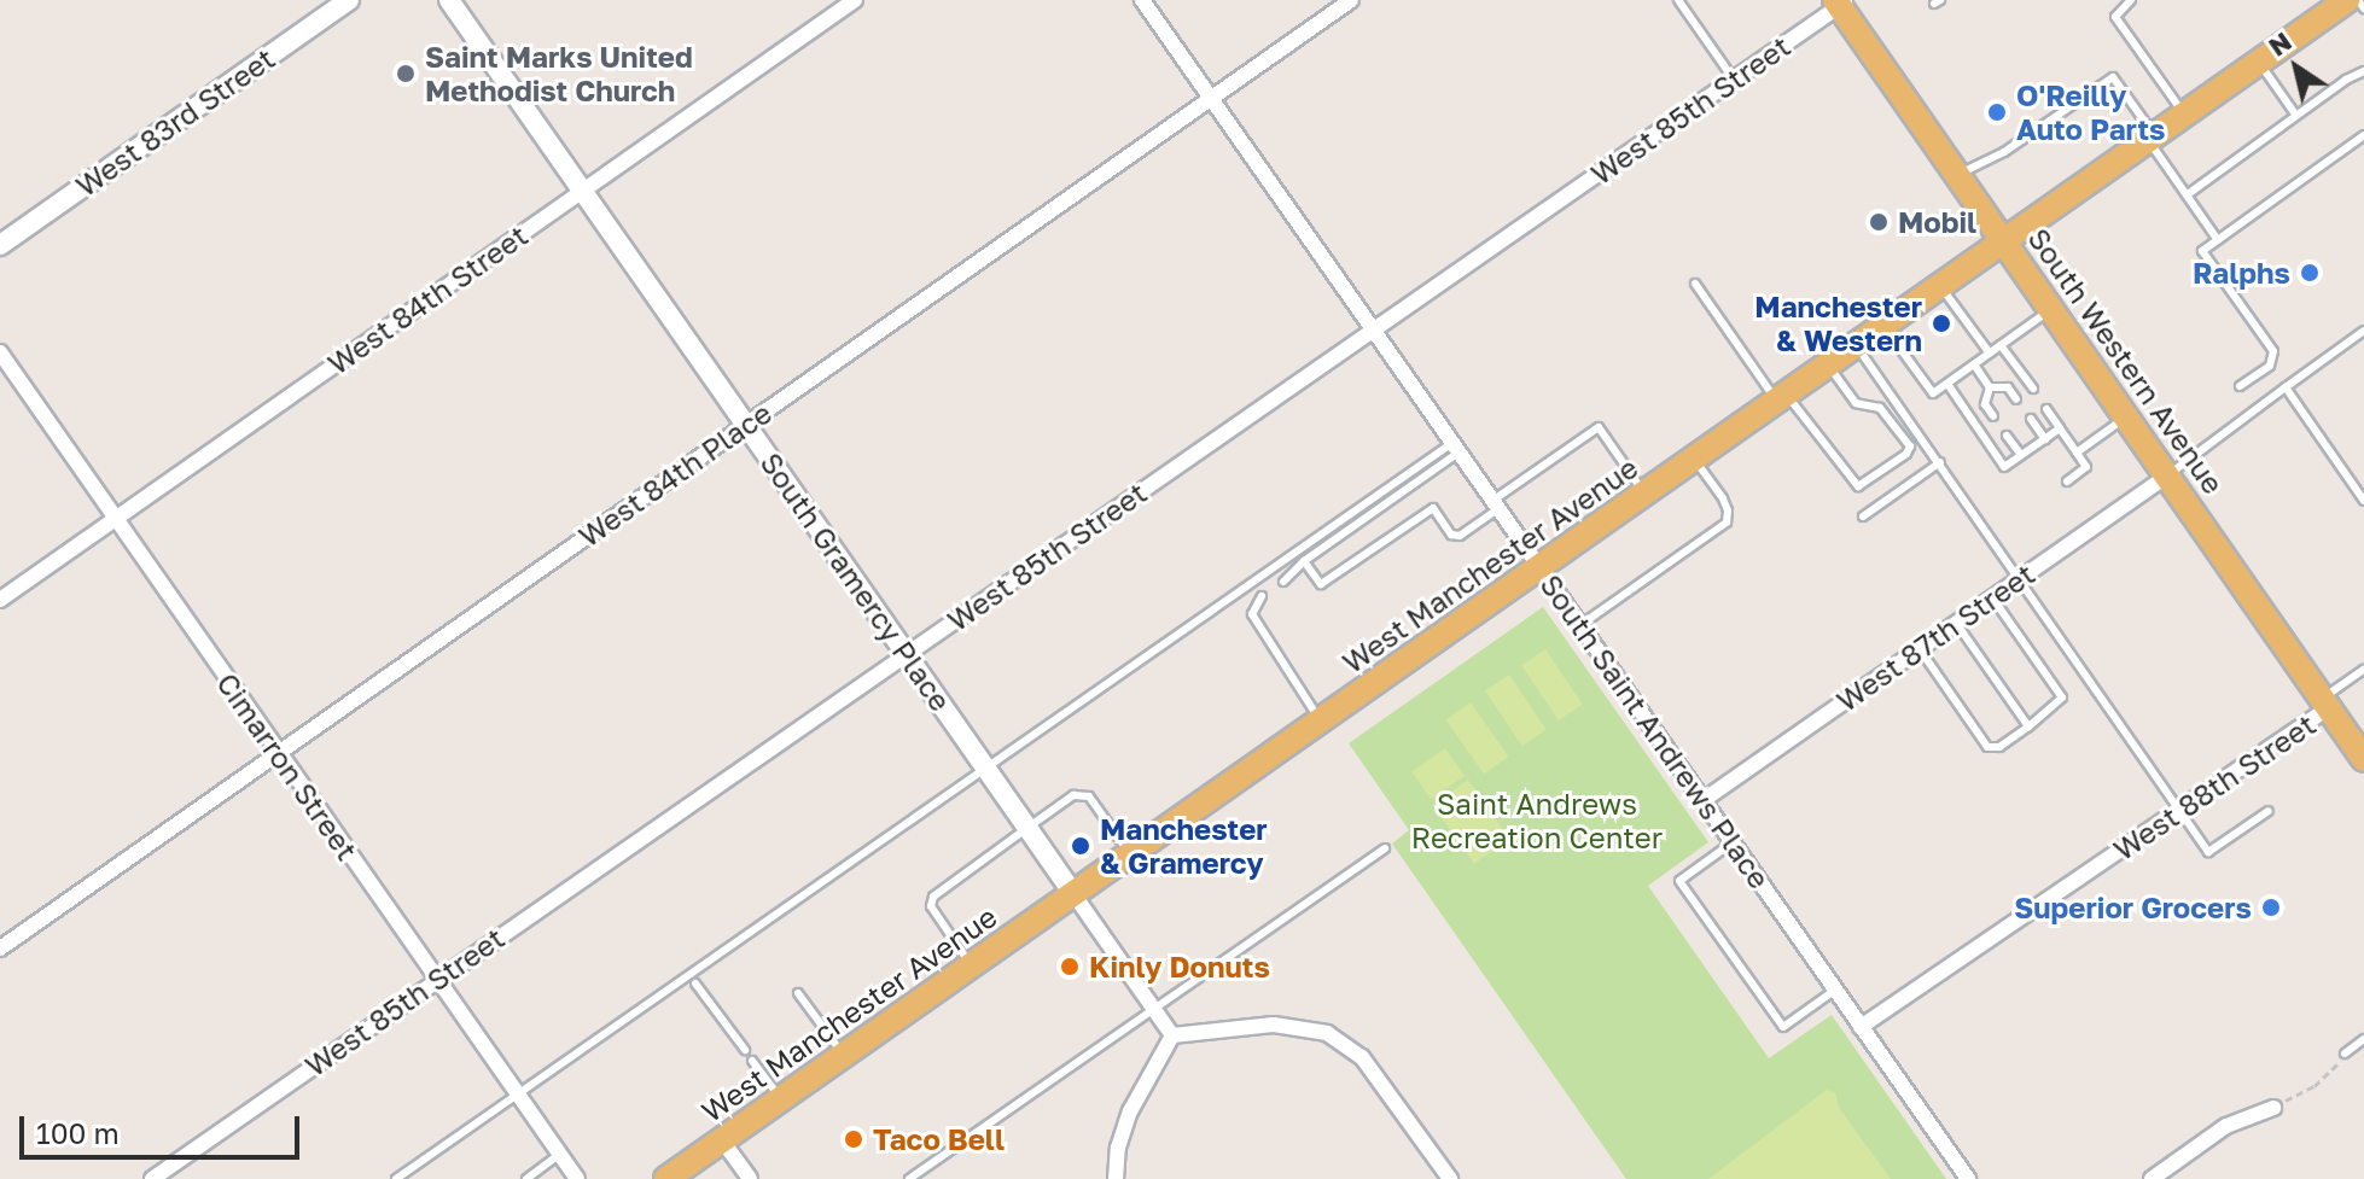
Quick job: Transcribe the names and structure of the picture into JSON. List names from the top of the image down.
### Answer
{
  "streets": {
    "main road": ["South Western Avenue", "West Manchester Avenue"],
    "street": [
      "West 85th Street",
      "West 83rd Street",
      "West 84th Street",
      "West 84th Place",
      "South Gramercy Place",
      "West 87th Street",
      "South Saint Andrews Place",
      "Cimarron Street",
      "West 88th Street"
    ]
  },
  "crossings": [
    ["West 85th Street", "South Western Avenue"],
    ["West 85th Street", "South Gramercy Place"],
    ["West 85th Street", "South Saint Andrews Place"],
    ["West 85th Street", "Cimarron Street"],
    ["West 84th Street", "South Gramercy Place"],
    ["West 84th Street", "Cimarron Street"],
    ["South Western Avenue", "West Manchester Avenue"],
    ["South Western Avenue", "West 87th Street"],
    ["South Western Avenue", "West 88th Street"],
    ["West 84th Place", "South Gramercy Place"],
    ["West 84th Place", "South Saint Andrews Place"],
    ["West 84th Place", "Cimarron Street"],
    ["West Manchester Avenue", "South Gramercy Place"],
    ["West Manchester Avenue", "South Saint Andrews Place"],
    ["West 87th Street", "South Saint Andrews Place"],
    ["South Saint Andrews Place", "West 88th Street"]
  ],
  "parks": ["Saint Andrews Recreation Center"],
  "places": [
    "Saint Marks United Methodist Church",
    "O'Reilly Auto Parts",
    "Mobil",
    "Ralphs",
    "Manchester & Western",
    "Manchester & Gramercy",
    "Superior Grocers",
    "Kinly Donuts",
    "Taco Bell"
  ],
  "scale_bar": "100 m",
  "north": "top left"
}
